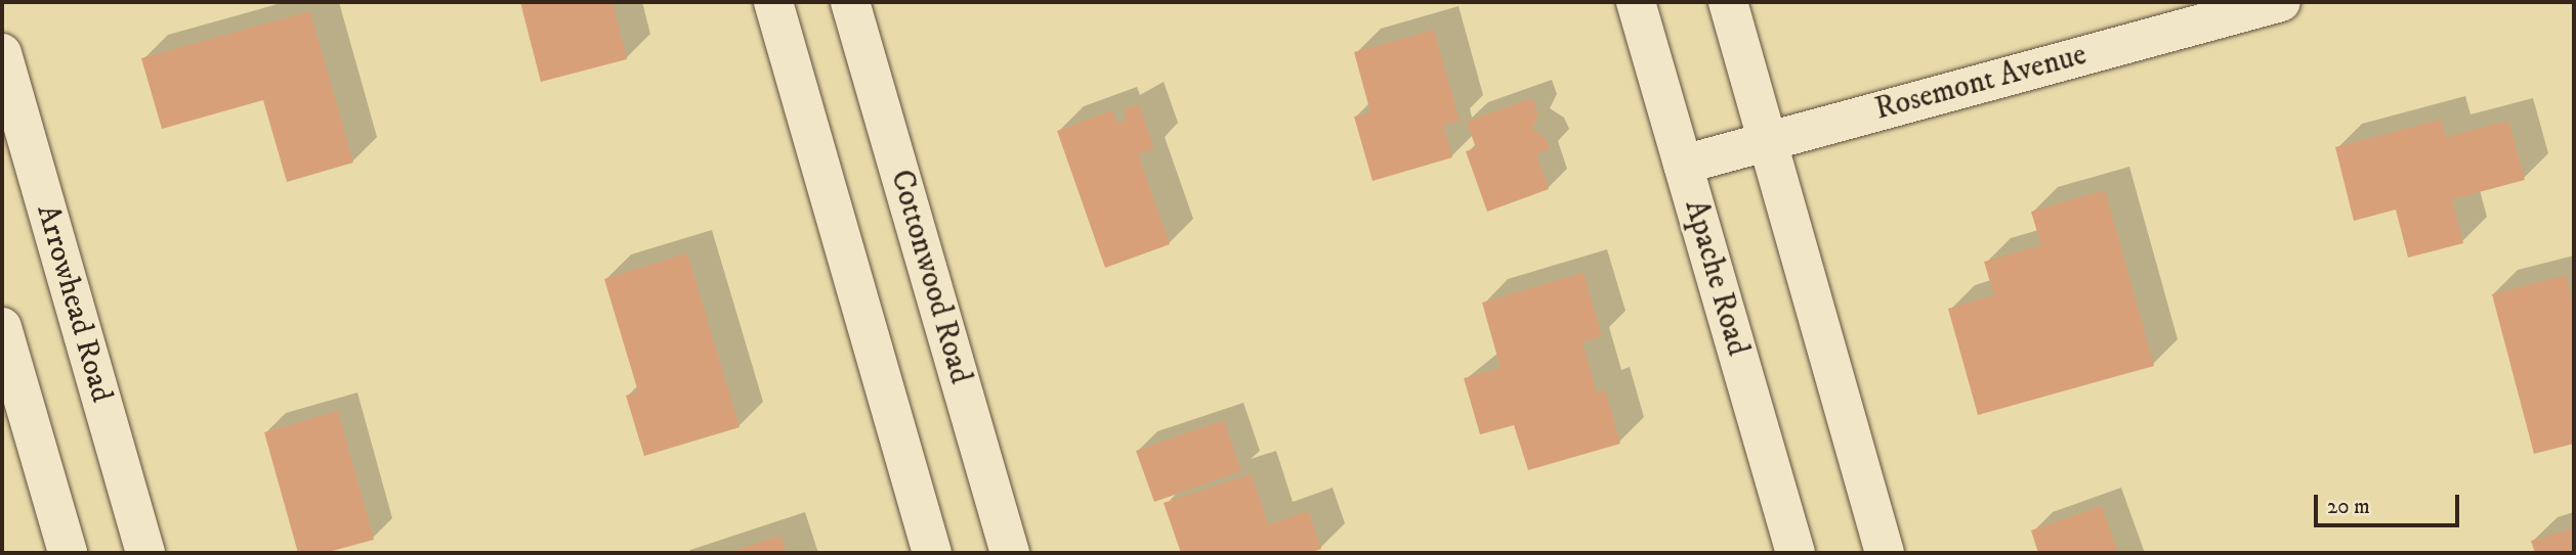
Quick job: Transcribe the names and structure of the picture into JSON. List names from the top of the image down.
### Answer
{
  "streets": {
    "street": [
      "Rosemont Avenue",
      "Cottonwood Road",
      "Apache Road",
      "Arrowhead Road"
    ]
  },
  "crossings": [
    ["Rosemont Avenue", "Apache Road"]
  ],
  "scale_bar": "20 m"
}
